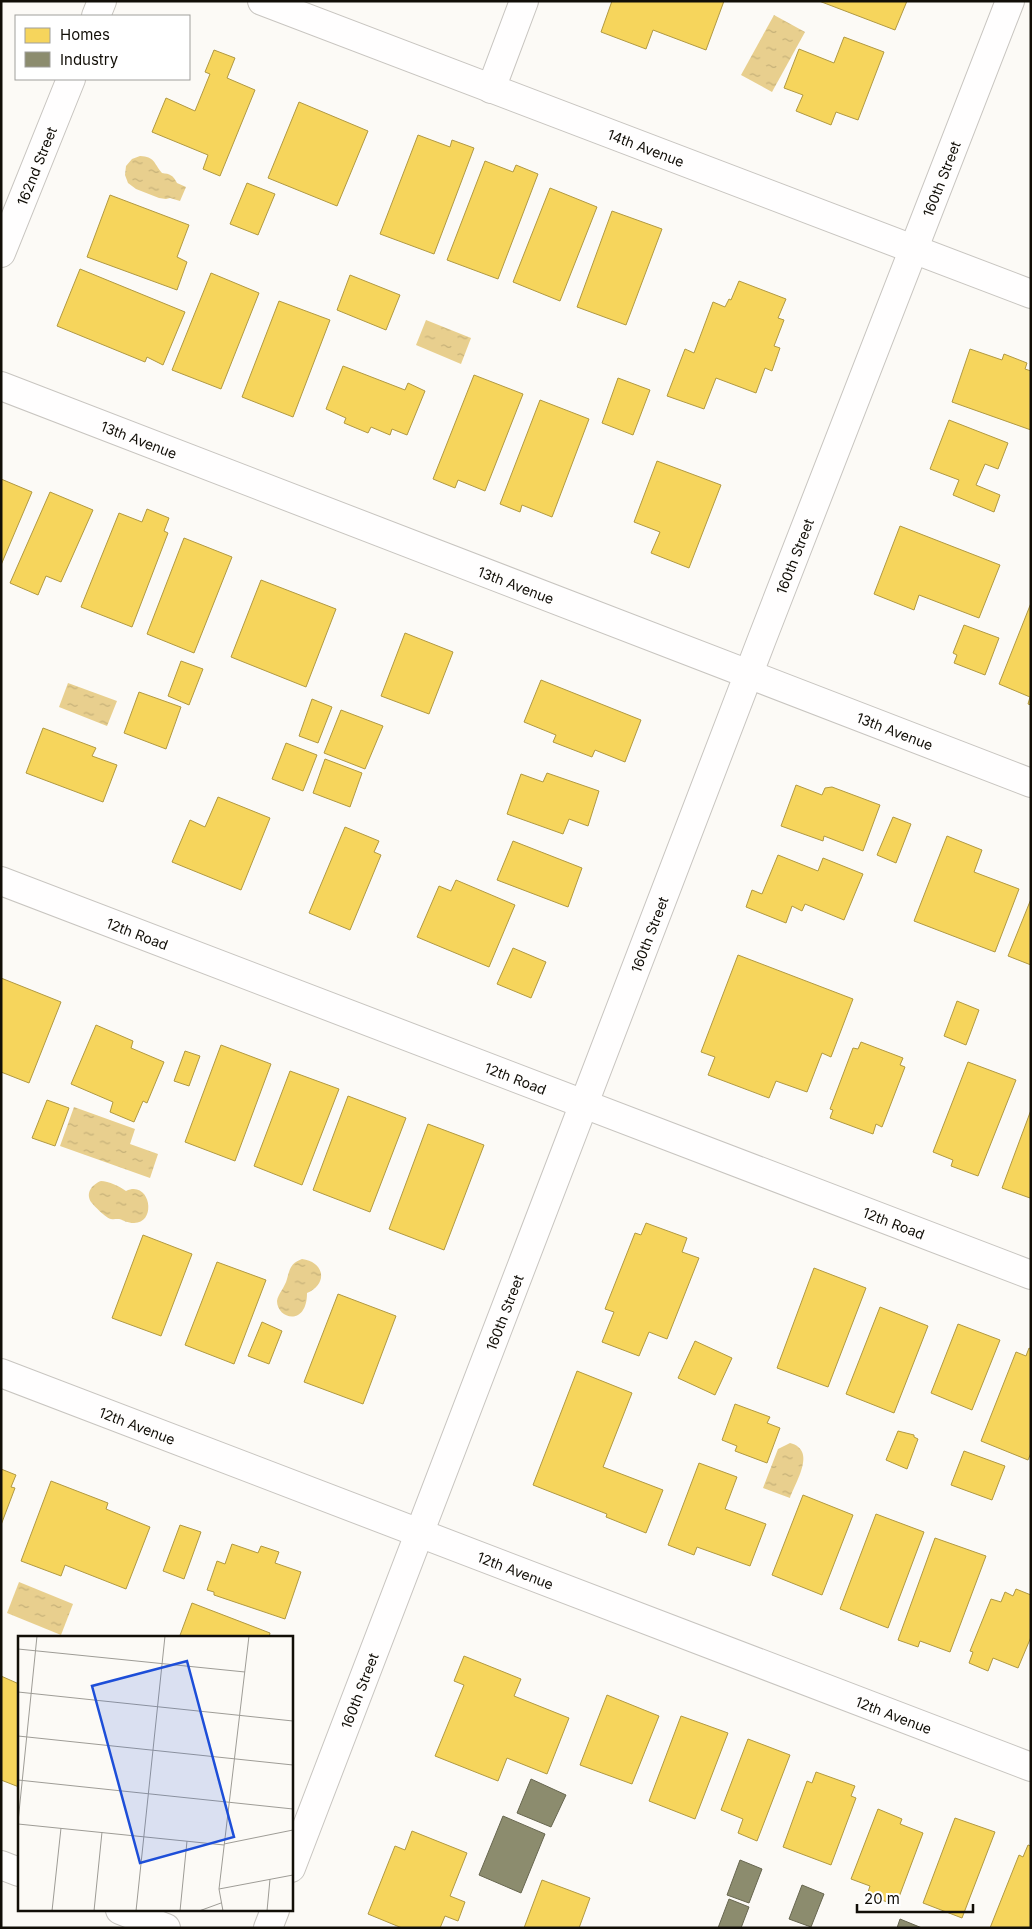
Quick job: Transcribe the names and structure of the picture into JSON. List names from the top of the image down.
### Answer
{
  "streets": {
    "street": [
      "14th Avenue",
      "162nd Street",
      "160th Street",
      "13th Avenue",
      "12th Road",
      "12th Avenue"
    ]
  },
  "crossings": [
    ["14th Avenue", "160th Street"],
    ["160th Street", "13th Avenue"],
    ["160th Street", "12th Road"],
    ["160th Street", "12th Avenue"]
  ],
  "legend": ["Homes", "Industry"],
  "scale_bar": "20 m"
}
